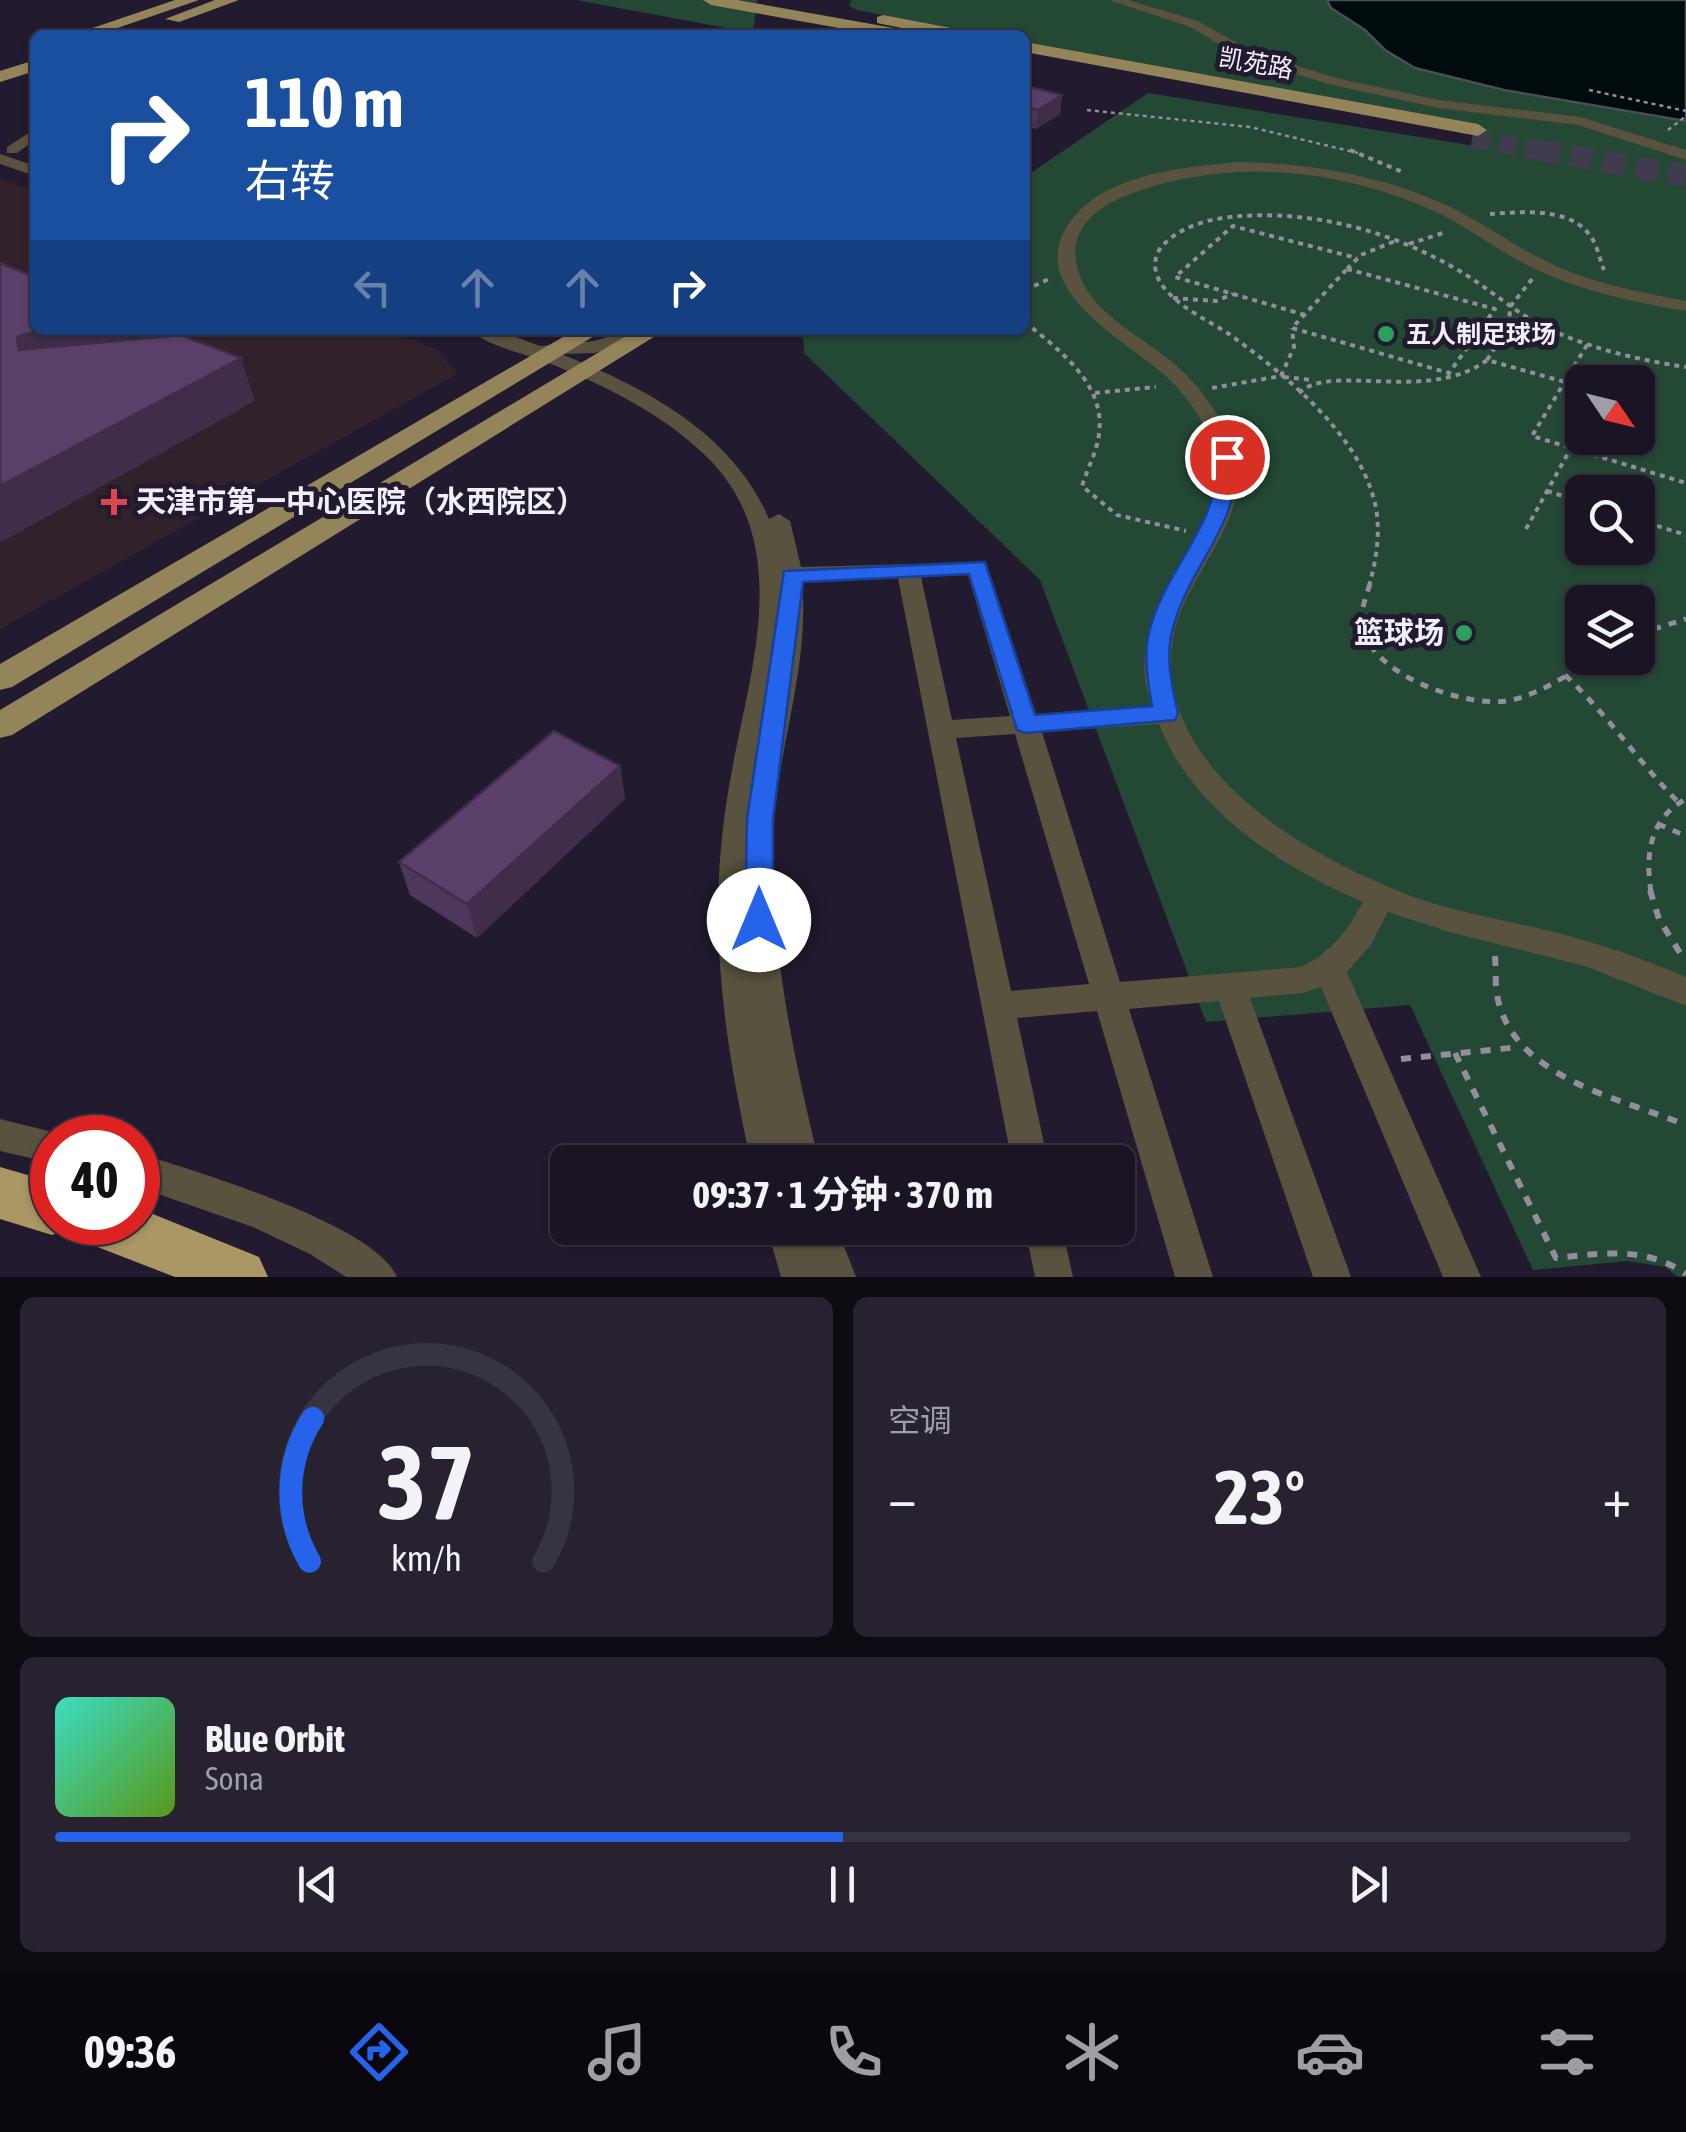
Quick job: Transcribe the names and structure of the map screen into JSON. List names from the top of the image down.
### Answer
{
  "streets": {
    "main road": ["凯苑路"]
  },
  "places": {
    "other": ["五人制足球场", "篮球场"],
    "health": ["天津市第一中心医院（水西院区）"]
  },
  "north": "bottom right",
  "page": {
    "turn": ["110 m", "右转"],
    "limit": "40",
    "trip": "09:37 · 1 分钟 · 370 m",
    "tile": "空调",
    "heat": ["−", "23°", "+"],
    "song": ["Blue Orbit", "Sona"],
    "tabs": "09:36",
    "gauge": ["37", "km/h"]
  }
}
